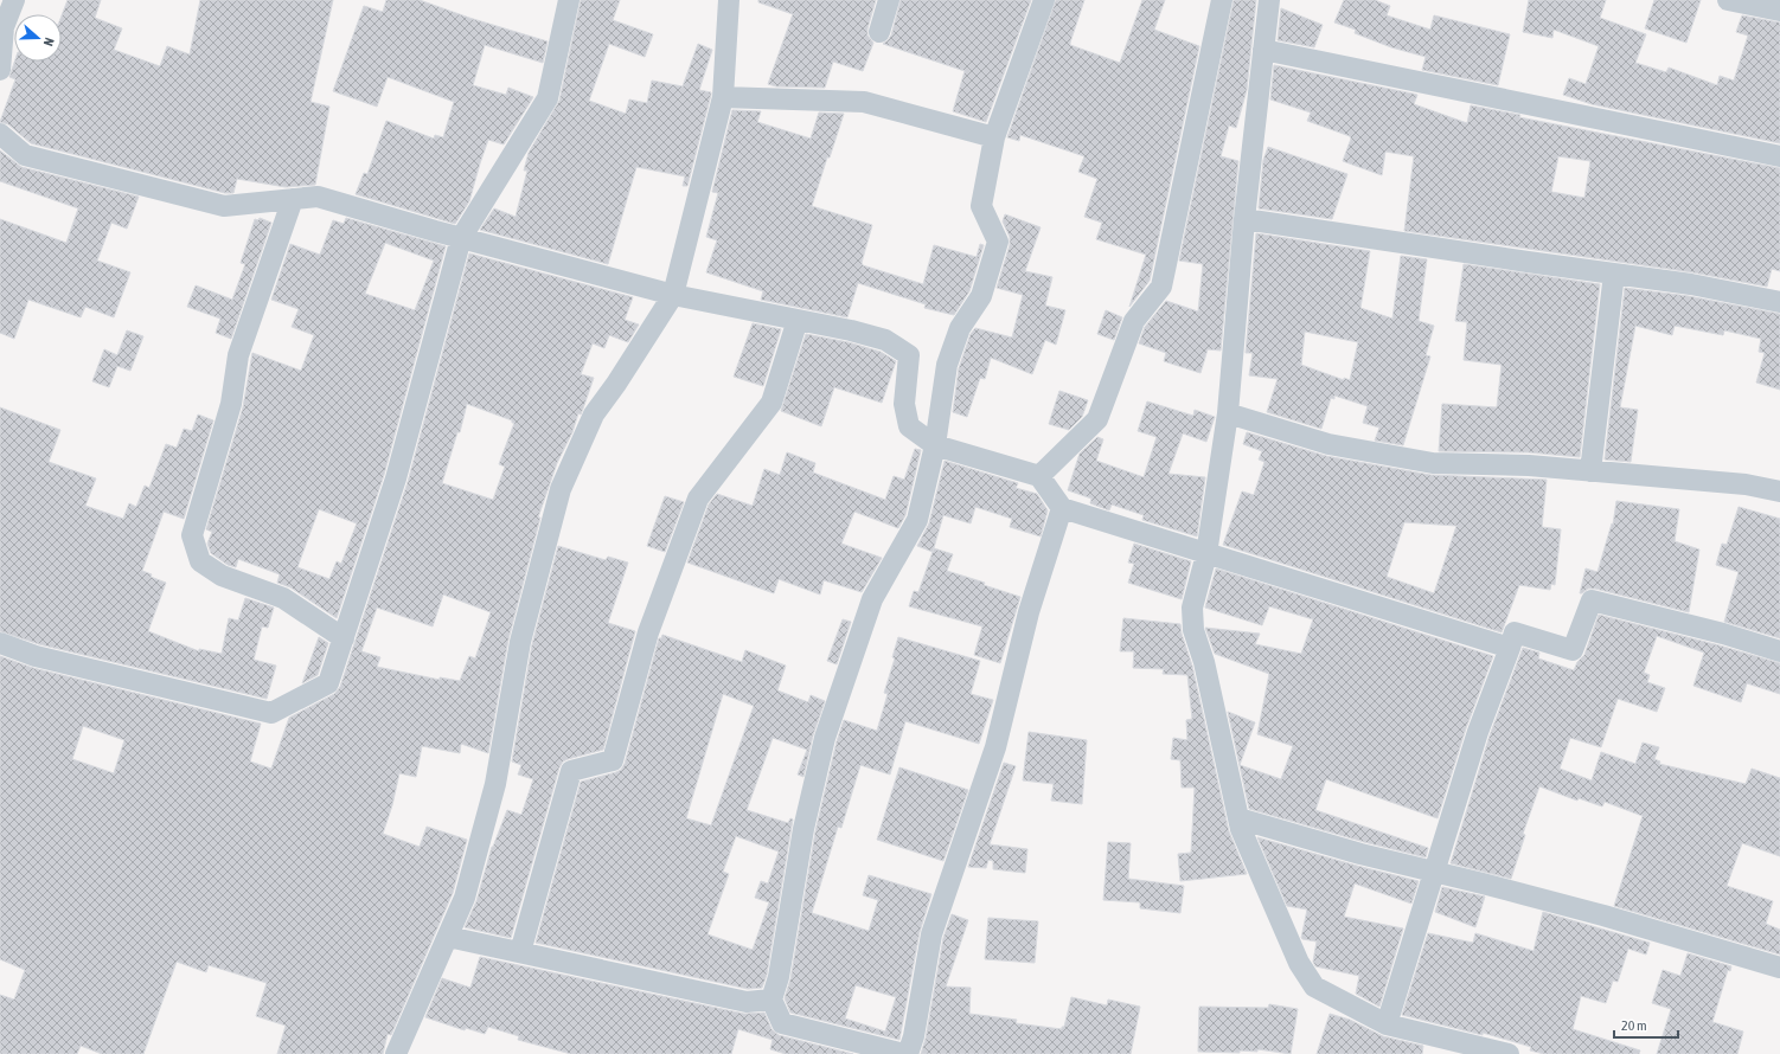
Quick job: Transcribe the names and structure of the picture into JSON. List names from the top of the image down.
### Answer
{
  "scale_bar": "20 m",
  "north": "right"
}
